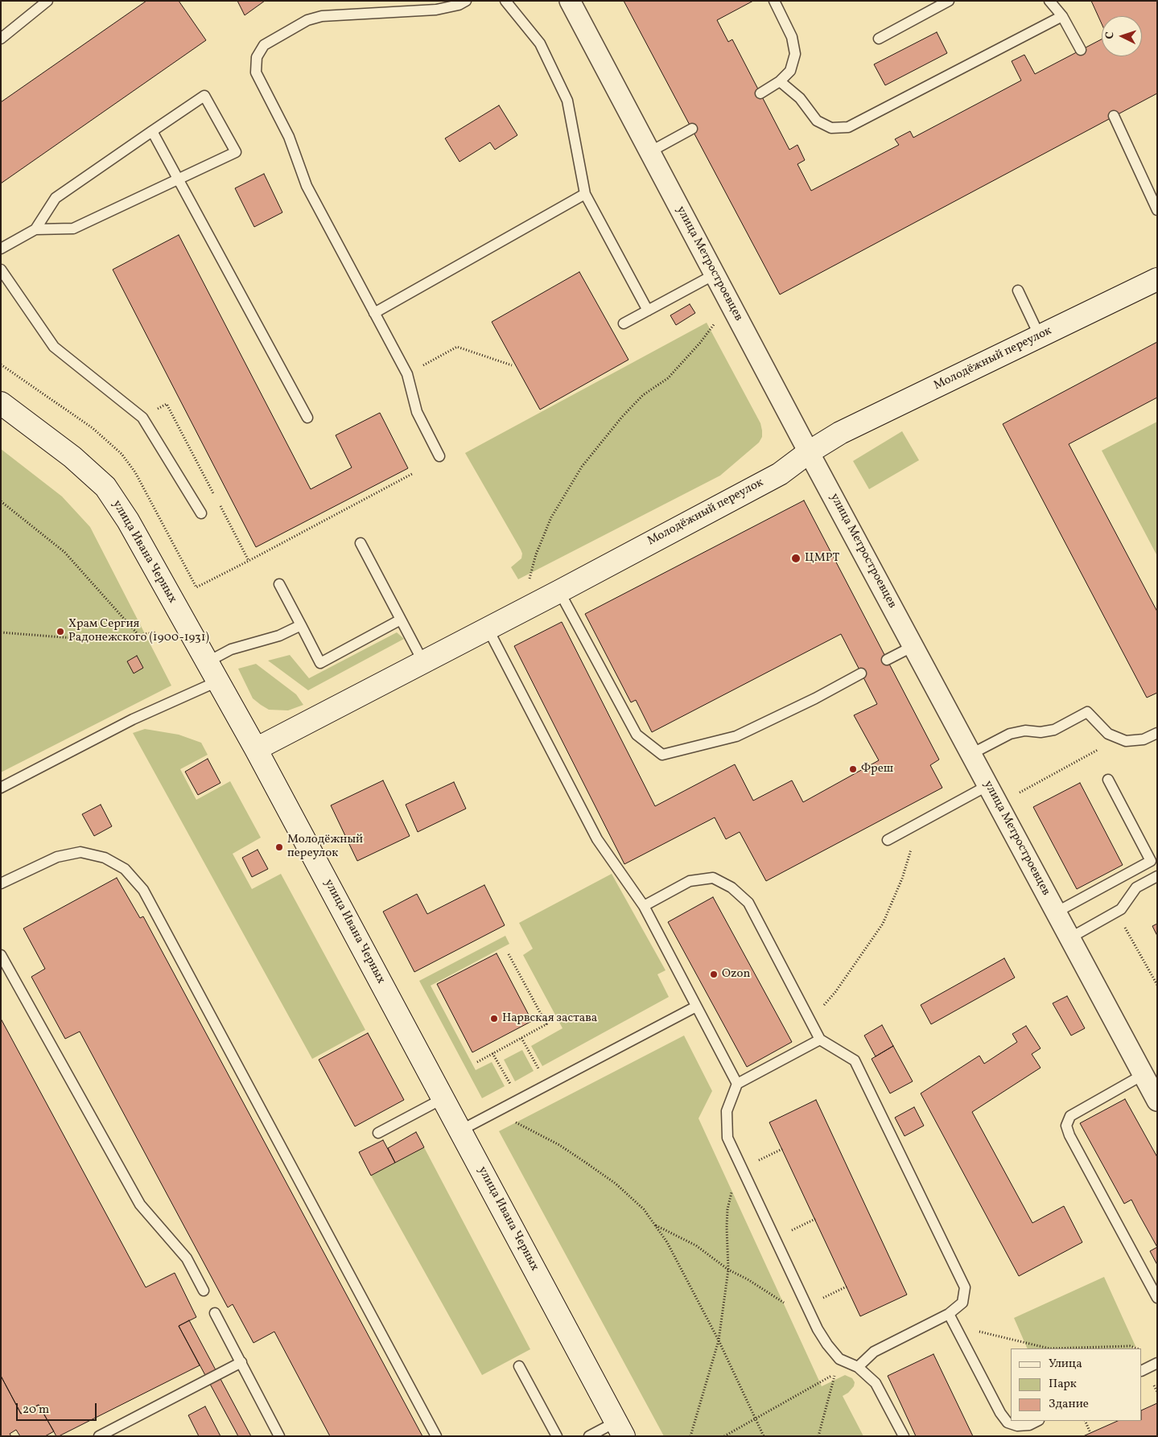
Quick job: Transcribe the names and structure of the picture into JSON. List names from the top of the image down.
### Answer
{
  "streets": {
    "main road": ["Молодёжный переулок", "улица Ивана Черных"],
    "street": ["улица Метростроевцев"]
  },
  "crossings": [
    ["улица Метростроевцев", "Молодёжный переулок"],
    ["Молодёжный переулок", "улица Ивана Черных"]
  ],
  "places": [
    "ЦМРТ",
    "Храм Сергия Радонежского (1900-1931)",
    "Фреш",
    "Молодёжный переулок",
    "Ozon",
    "Нарвская застава"
  ],
  "legend": ["Улица", "Парк", "Здание"],
  "scale_bar": "20 m",
  "north": "left"
}
